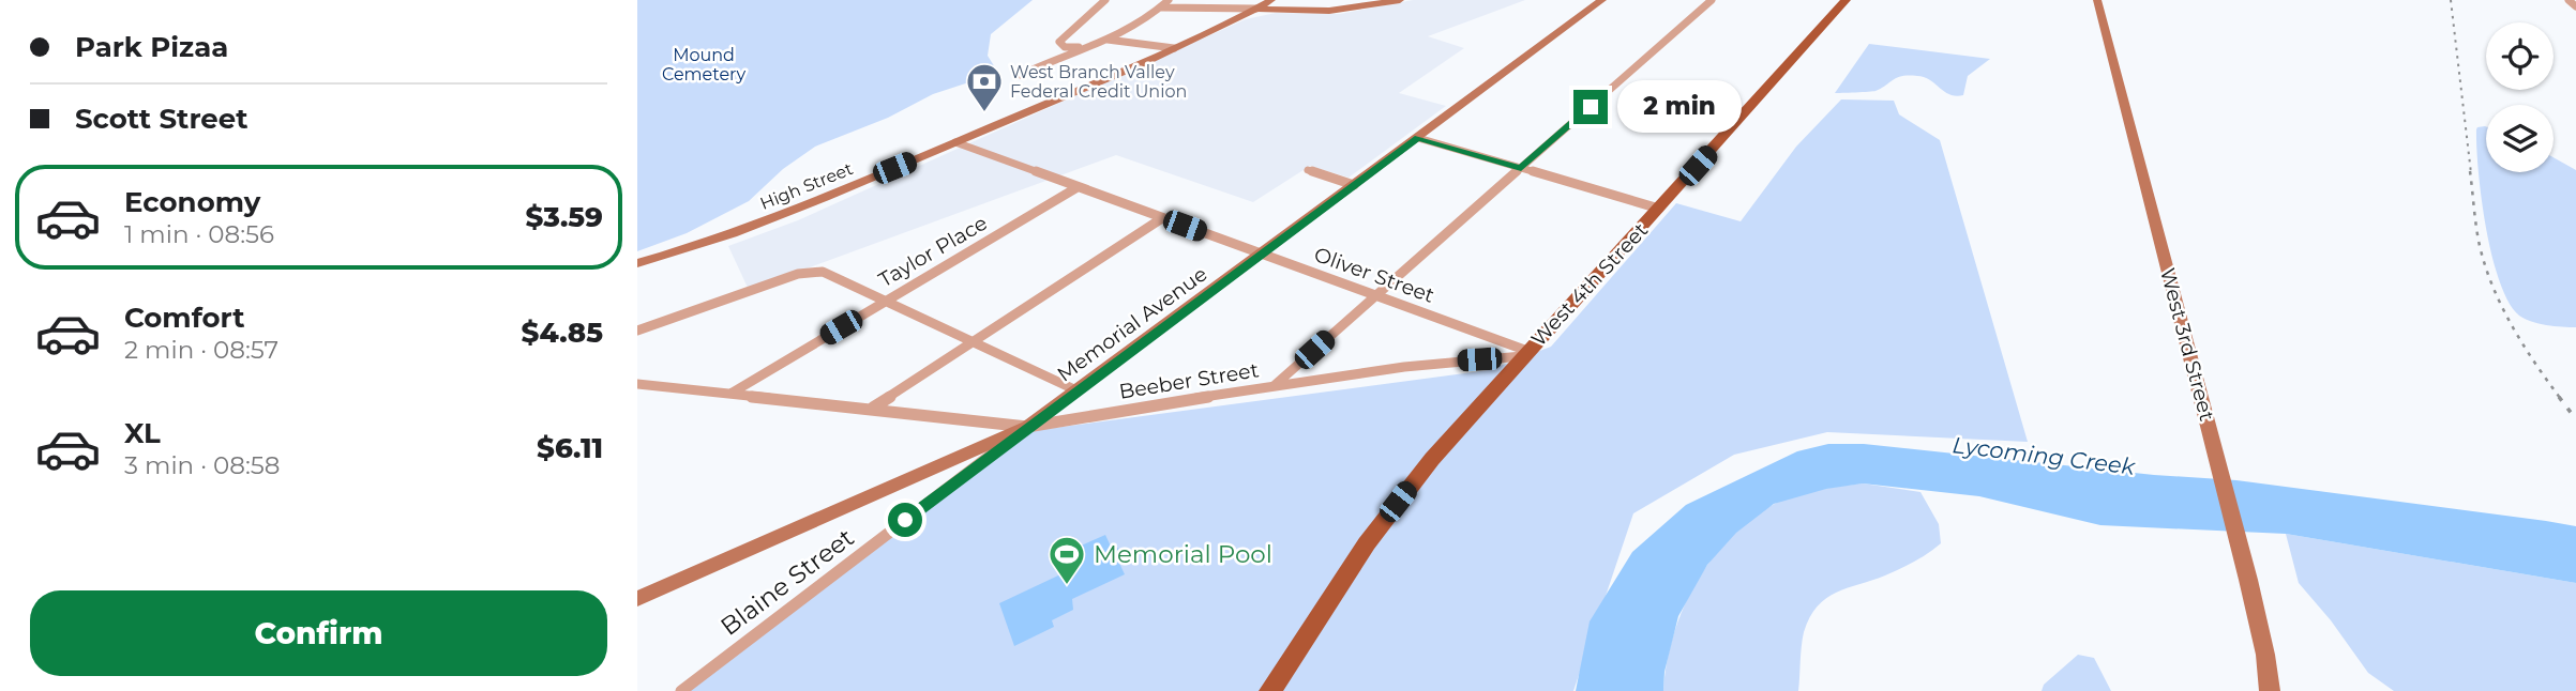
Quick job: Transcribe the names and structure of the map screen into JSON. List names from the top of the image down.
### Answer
{
  "streets": {
    "main road": [
      "High Street",
      "West 4th Street",
      "Memorial Avenue",
      "West 3rd Street"
    ],
    "street": [
      "Taylor Place",
      "Oliver Street",
      "Beeber Street",
      "Blaine Street"
    ]
  },
  "crossings": [
    ["High Street", "Oliver Street"],
    ["Taylor Place", "Oliver Street"],
    ["Taylor Place", "Beeber Street"],
    ["Oliver Street", "West 4th Street"],
    ["Oliver Street", "Memorial Avenue"],
    ["Oliver Street", "Beeber Street"],
    ["West 4th Street", "Beeber Street"],
    ["Memorial Avenue", "Beeber Street"],
    ["Memorial Avenue", "Blaine Street"],
    ["Beeber Street", "Blaine Street"]
  ],
  "water": ["Lycoming Creek"],
  "parks": ["Mound Cemetery"],
  "places": {
    "bank": ["West Branch Valley Federal Credit Union"],
    "sports": ["Memorial Pool"]
  },
  "page": {
    "banner": ["Park Pizaa", "Scott Street"],
    "bubble": "2 min",
    "list": [
      {
        "name": "Economy",
        "note": "1 min · 08:56",
        "value": "$3.59"
      },
      {
        "name": "Comfort",
        "note": "2 min · 08:57",
        "value": "$4.85"
      },
      {
        "name": "XL",
        "note": "3 min · 08:58",
        "value": "$6.11"
      }
    ],
    "buttons": "Confirm"
  }
}
